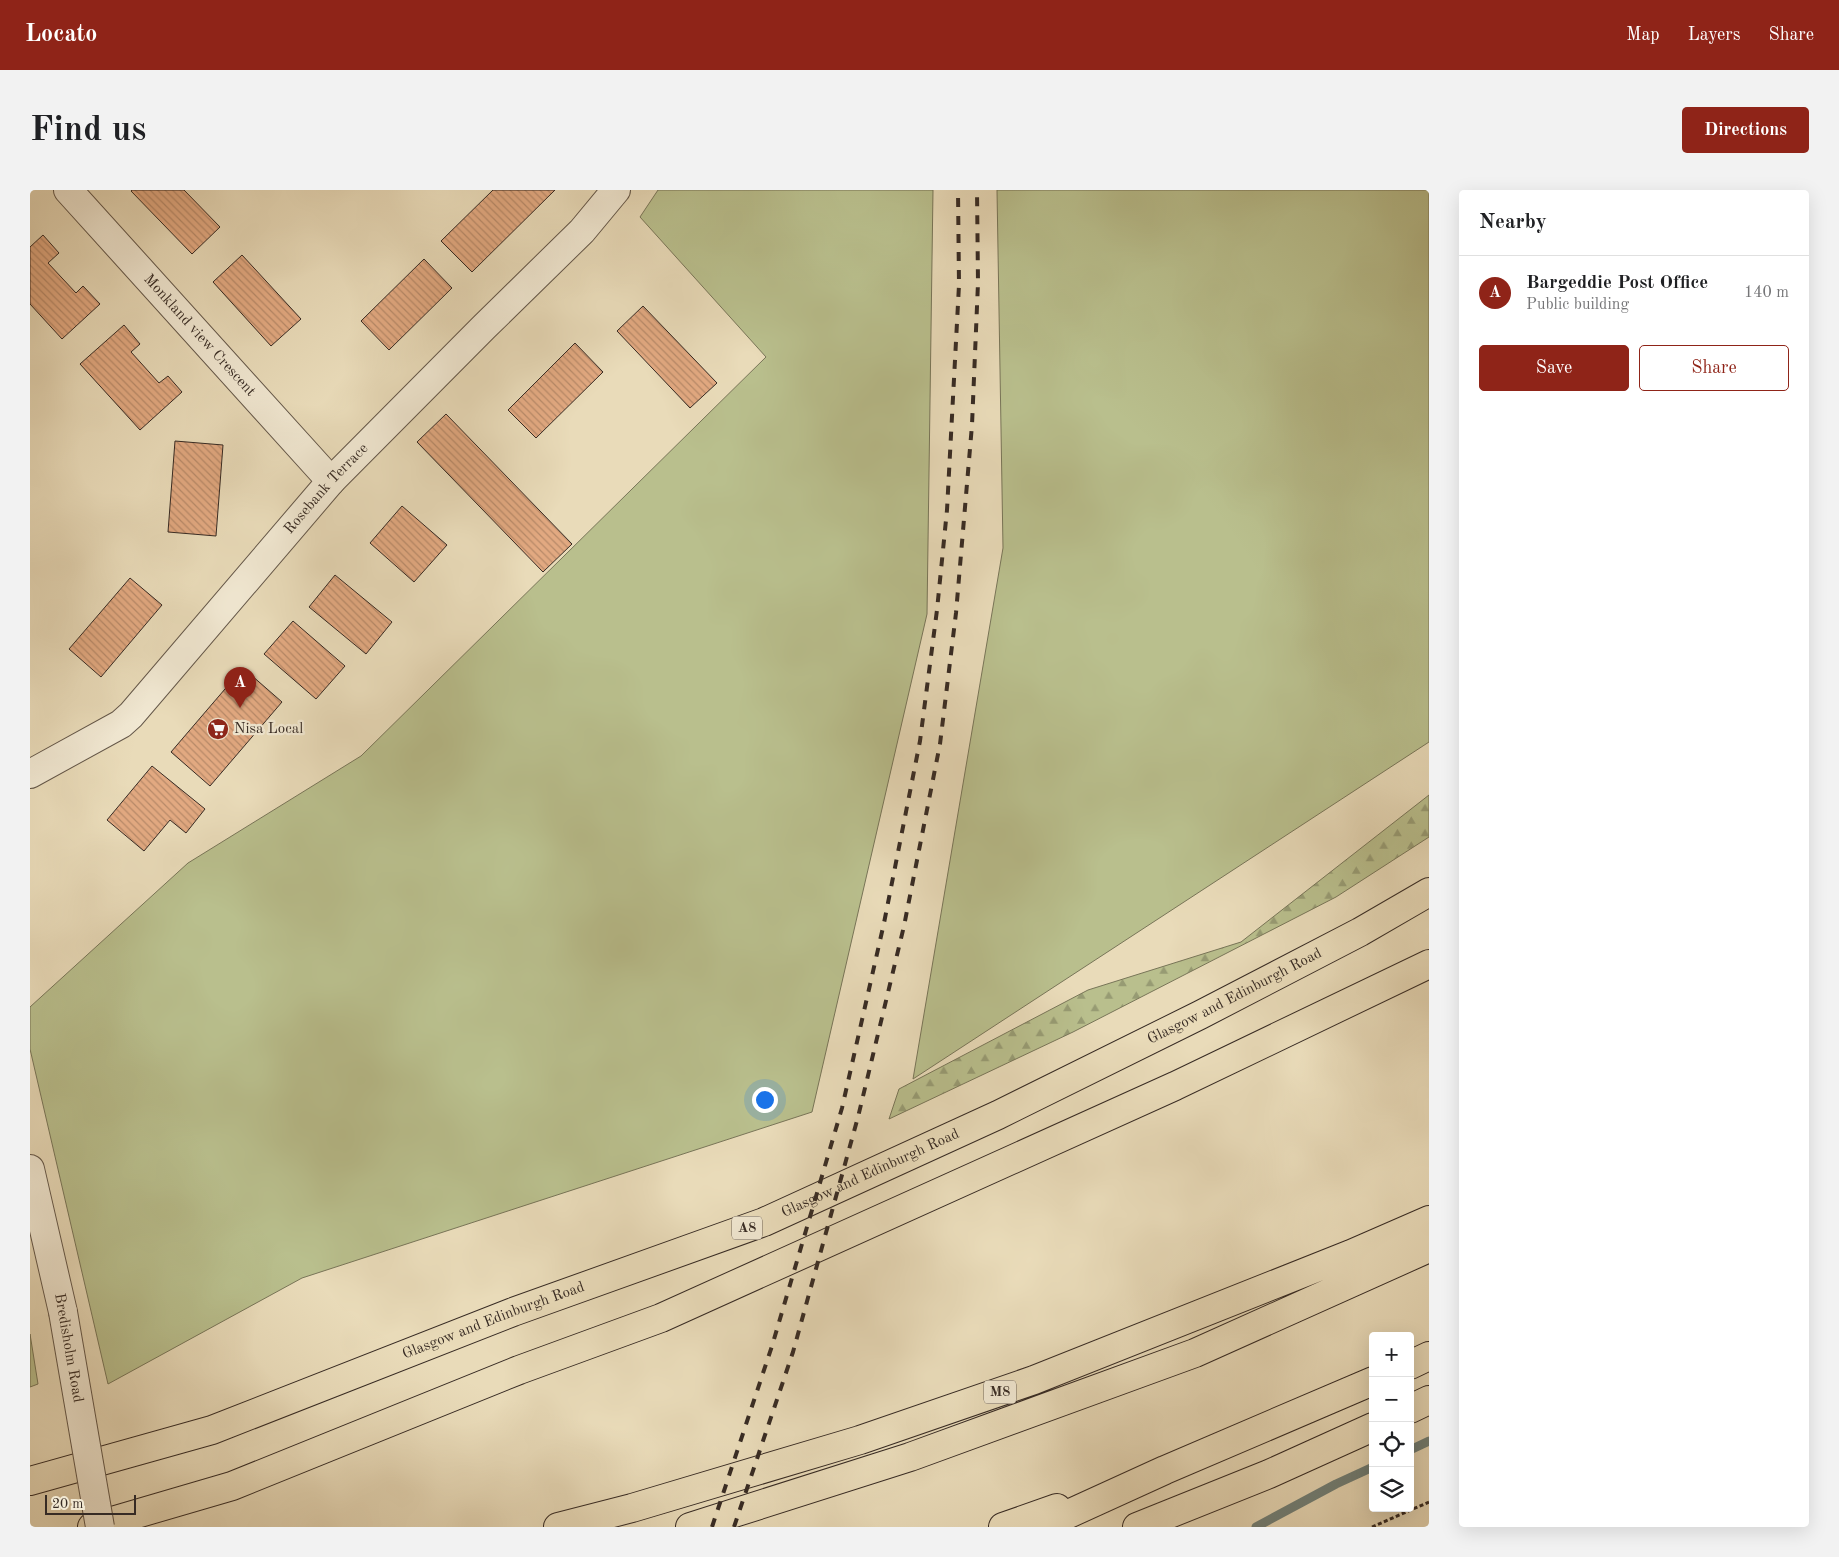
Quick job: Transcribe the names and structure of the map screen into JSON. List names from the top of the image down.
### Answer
{
  "streets": {
    "highway": ["Glasgow and Edinburgh Road", "A8", "M8"],
    "street": ["Monkland view Crescent", "Rosebank Terrace", "Bredisholm Road"]
  },
  "crossings": [
    ["Monkland view Crescent", "Rosebank Terrace"]
  ],
  "places": {
    "supermarket": ["Nisa Local"]
  },
  "scale_bar": "20 m",
  "page": {
    "header": "Locato",
    "nav": ["Map", "Layers", "Share"],
    "buttons": [
      "Directions",
      ["Save", "Share"]
    ],
    "title": "Find us",
    "heading": "Nearby",
    "list": [
      {
        "mark": "A",
        "name": "Bargeddie Post Office",
        "note": "Public building",
        "value": "140 m"
      }
    ],
    "pins": "A",
    "map_buttons": ["+", "−"],
    "scale": "20 m"
  }
}
